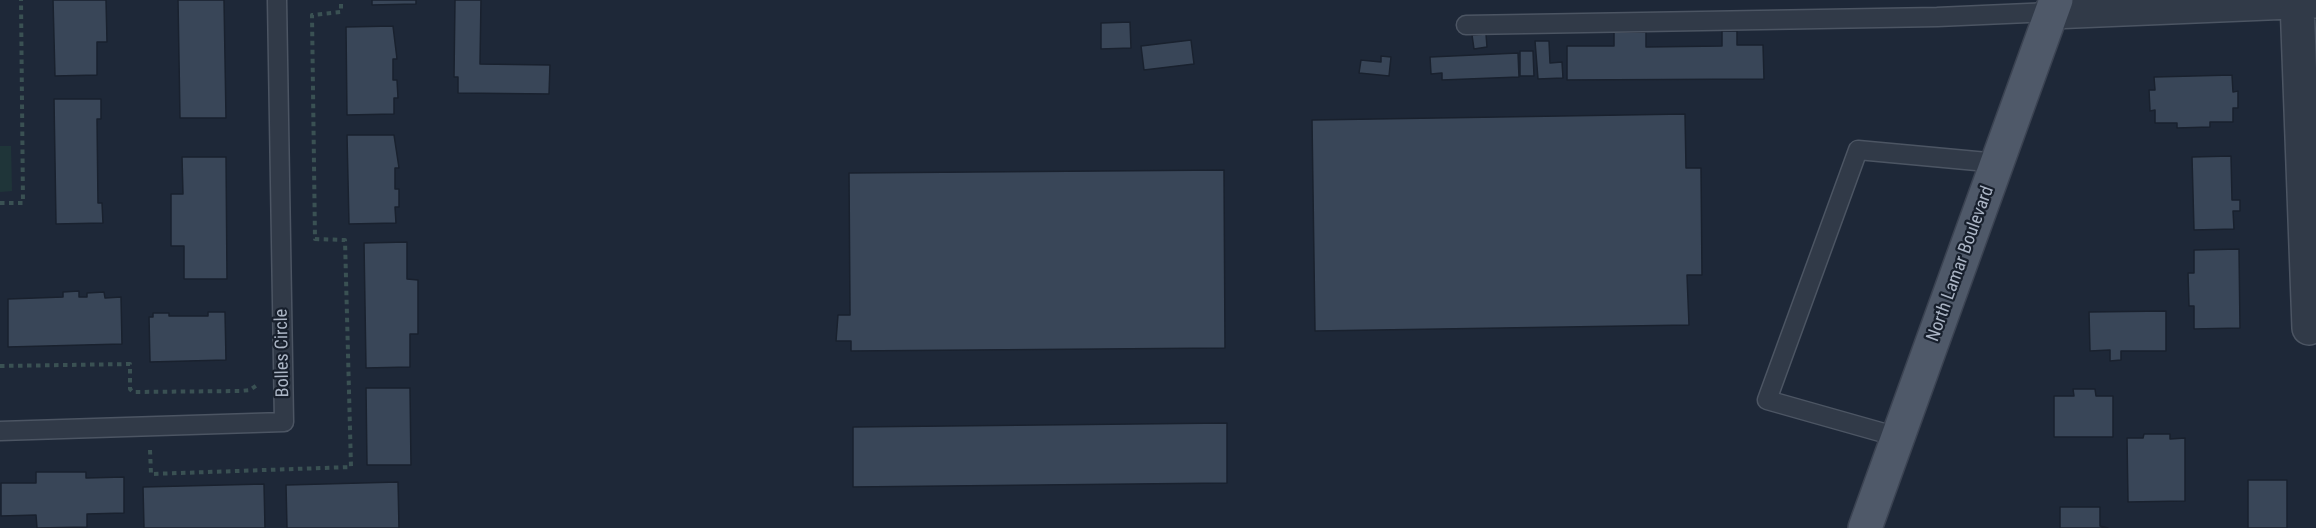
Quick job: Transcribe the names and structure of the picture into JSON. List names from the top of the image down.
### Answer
{
  "streets": {
    "main road": ["North Lamar Boulevard"],
    "lane": ["Bolles Circle"]
  }
}
